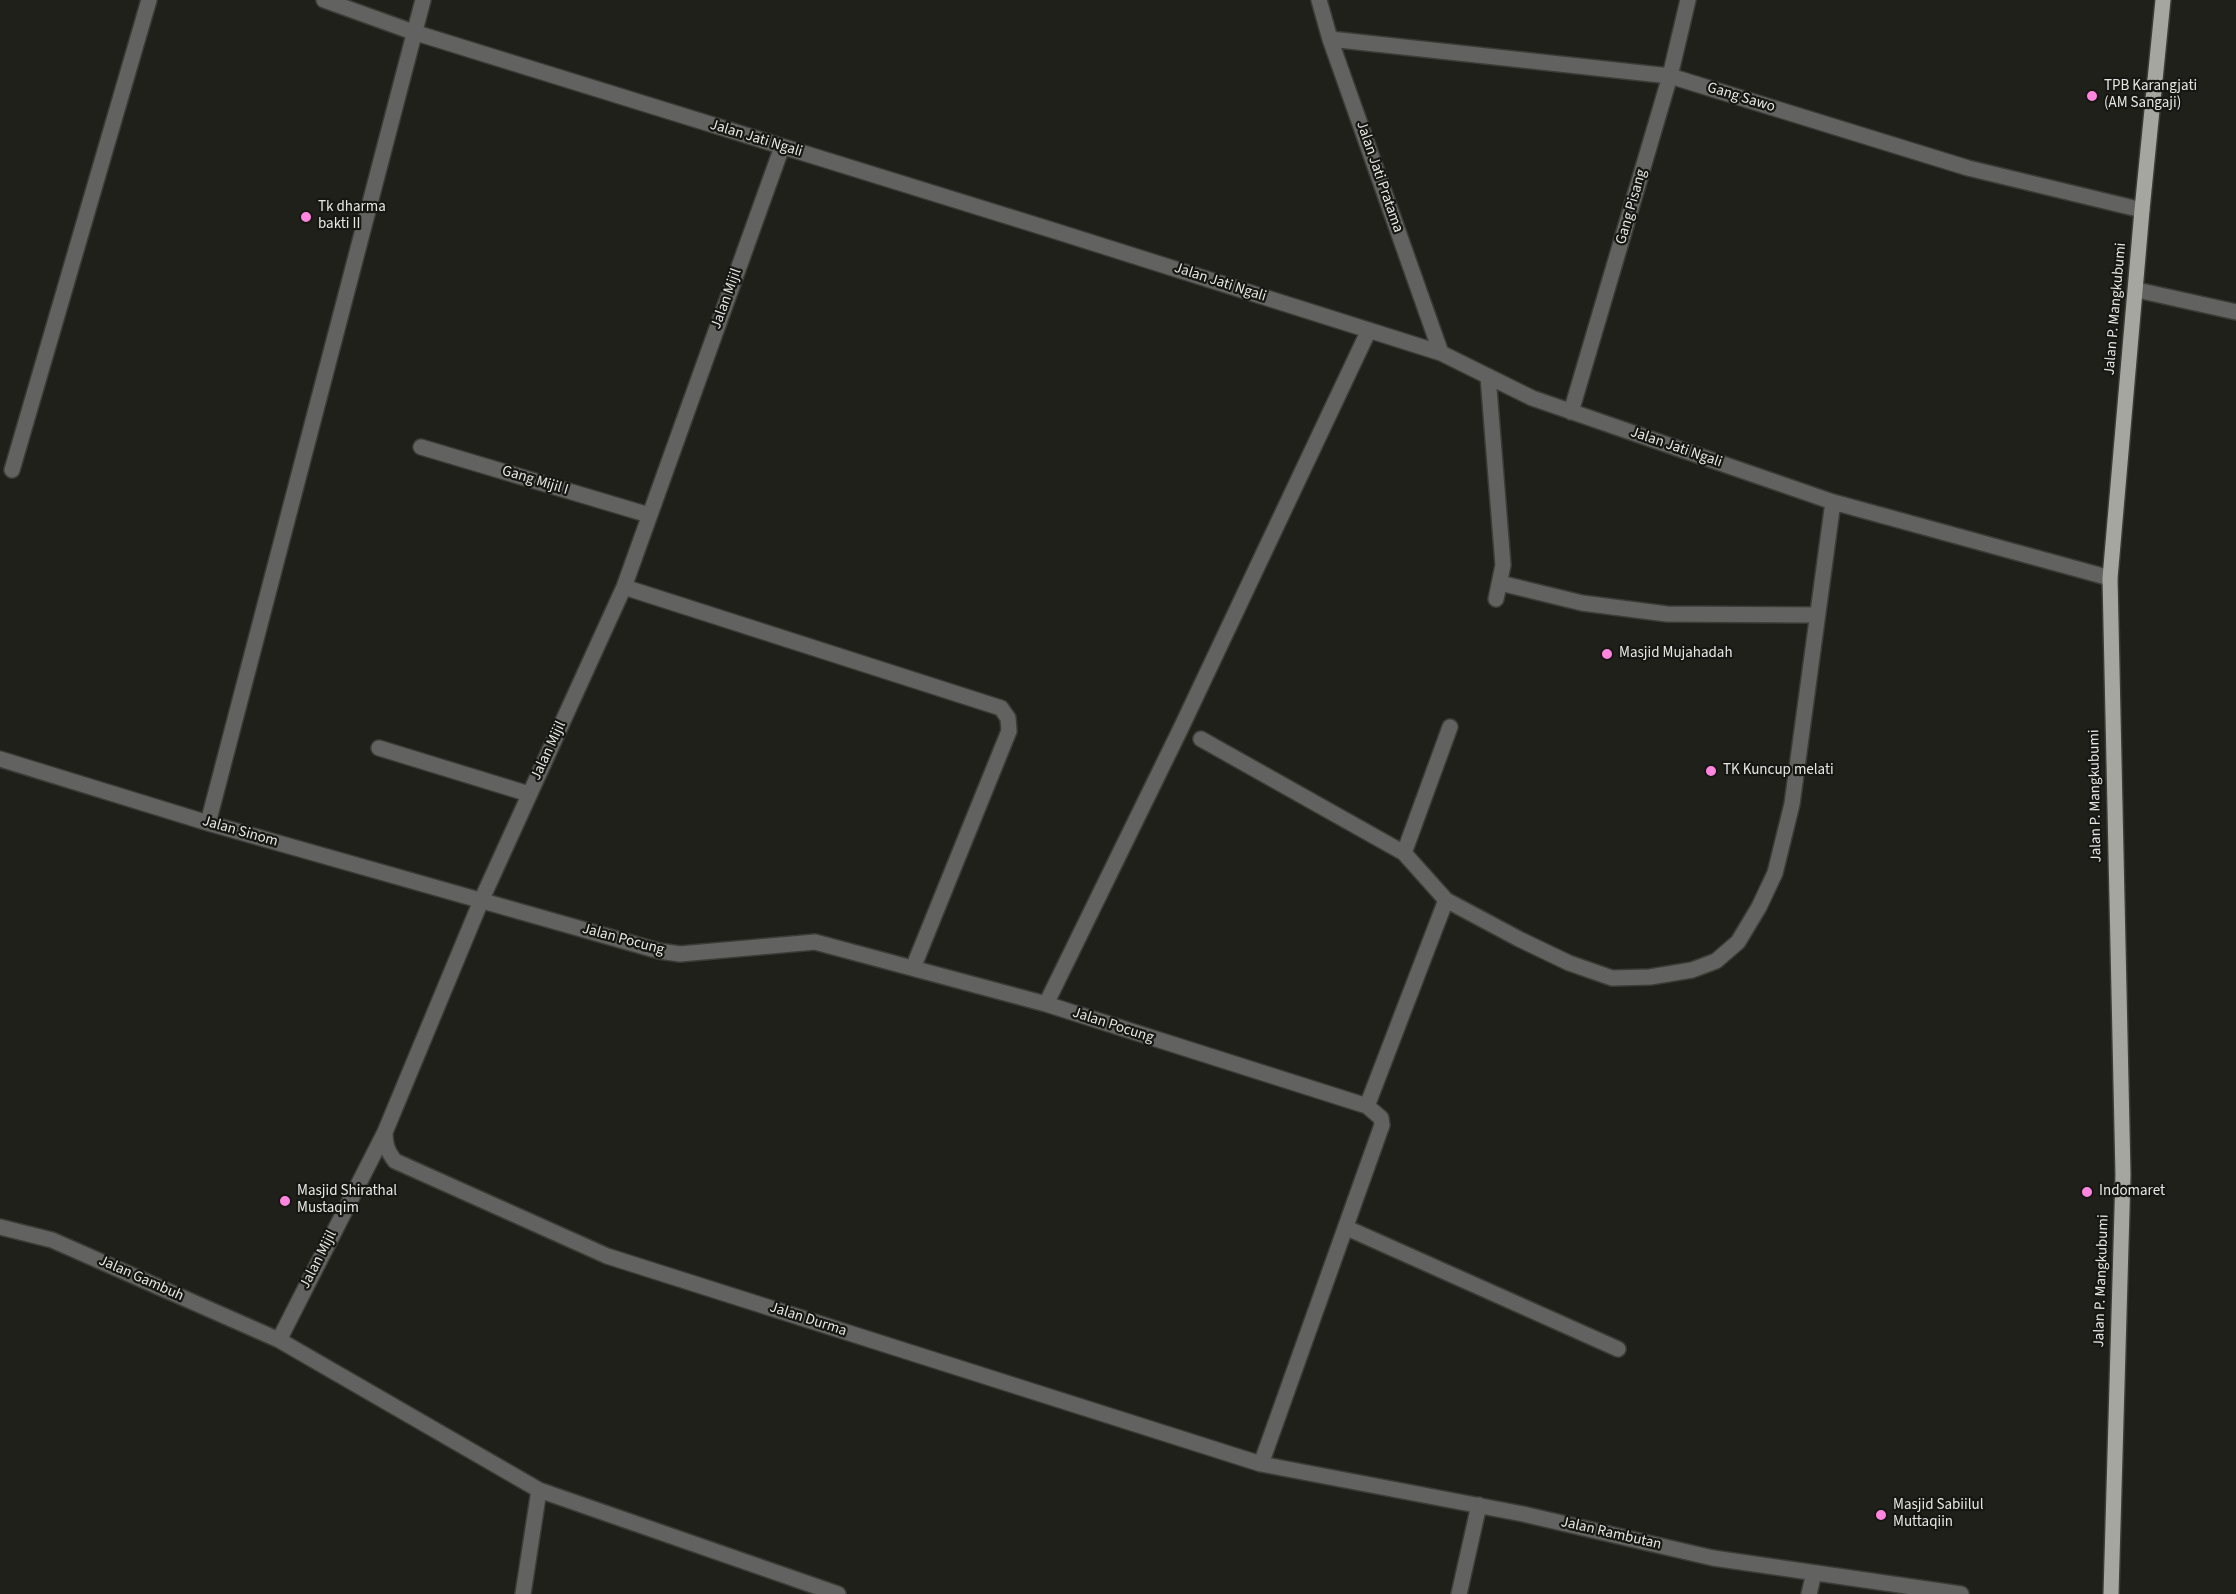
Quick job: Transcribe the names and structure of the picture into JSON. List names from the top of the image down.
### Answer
{
  "streets": {
    "main road": ["Jalan P. Mangkubumi"],
    "street": [
      "Gang Sawo",
      "Jalan Jati Ngali",
      "Jalan Jati Pratama",
      "Gang Pisang",
      "Jalan Mijil",
      "Gang Mijil I",
      "Jalan Sinom",
      "Jalan Pocung",
      "Jalan Gambuh",
      "Jalan Durma",
      "Jalan Rambutan"
    ]
  },
  "crossings": [
    ["Gang Sawo", "Jalan Jati Pratama"],
    ["Gang Sawo", "Gang Pisang"],
    ["Gang Sawo", "Jalan P. Mangkubumi"],
    ["Jalan Jati Ngali", "Jalan Jati Pratama"],
    ["Jalan Jati Ngali", "Gang Pisang"],
    ["Jalan Jati Ngali", "Jalan Mijil"],
    ["Jalan Jati Ngali", "Jalan P. Mangkubumi"],
    ["Jalan Mijil", "Gang Mijil I"],
    ["Jalan Mijil", "Jalan Sinom"],
    ["Jalan Mijil", "Jalan Pocung"],
    ["Jalan Mijil", "Jalan Gambuh"],
    ["Jalan Mijil", "Jalan Durma"],
    ["Jalan Sinom", "Jalan Pocung"],
    ["Jalan Durma", "Jalan Rambutan"]
  ],
  "places": [
    "TPB Karangjati (AM Sangaji)",
    "Tk dharma bakti II",
    "Masjid Mujahadah",
    "TK Kuncup melati",
    "Indomaret",
    "Masjid Shirathal Mustaqim",
    "Masjid Sabiilul Muttaqiin"
  ]
}
